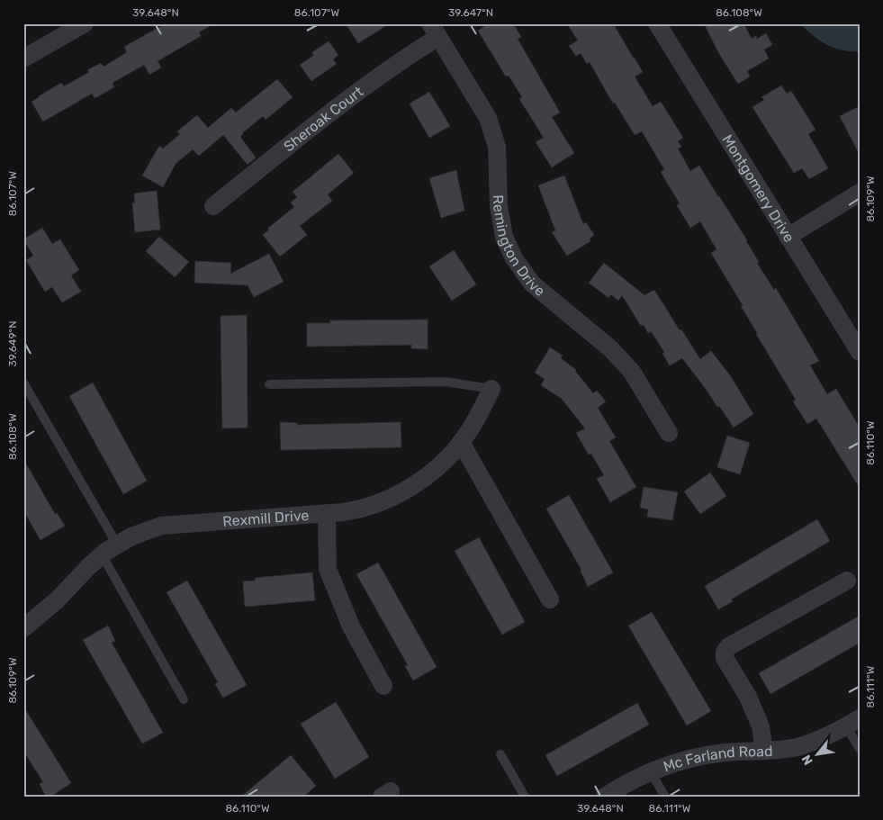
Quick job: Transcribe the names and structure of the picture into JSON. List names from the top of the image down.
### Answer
{
  "streets": {
    "street": [
      "Sheroak Court",
      "Montgomery Drive",
      "Remington Drive",
      "Rexmill Drive",
      "Mc Farland Road"
    ]
  },
  "crossings": [
    ["Sheroak Court", "Remington Drive"]
  ],
  "north": "bottom left",
  "coordinates": [
    "39.648°N",
    "86.107°W",
    "39.647°N",
    "86.108°W",
    "86.109°W",
    "39.649°N",
    "86.110°W",
    "86.111°W"
  ]
}
